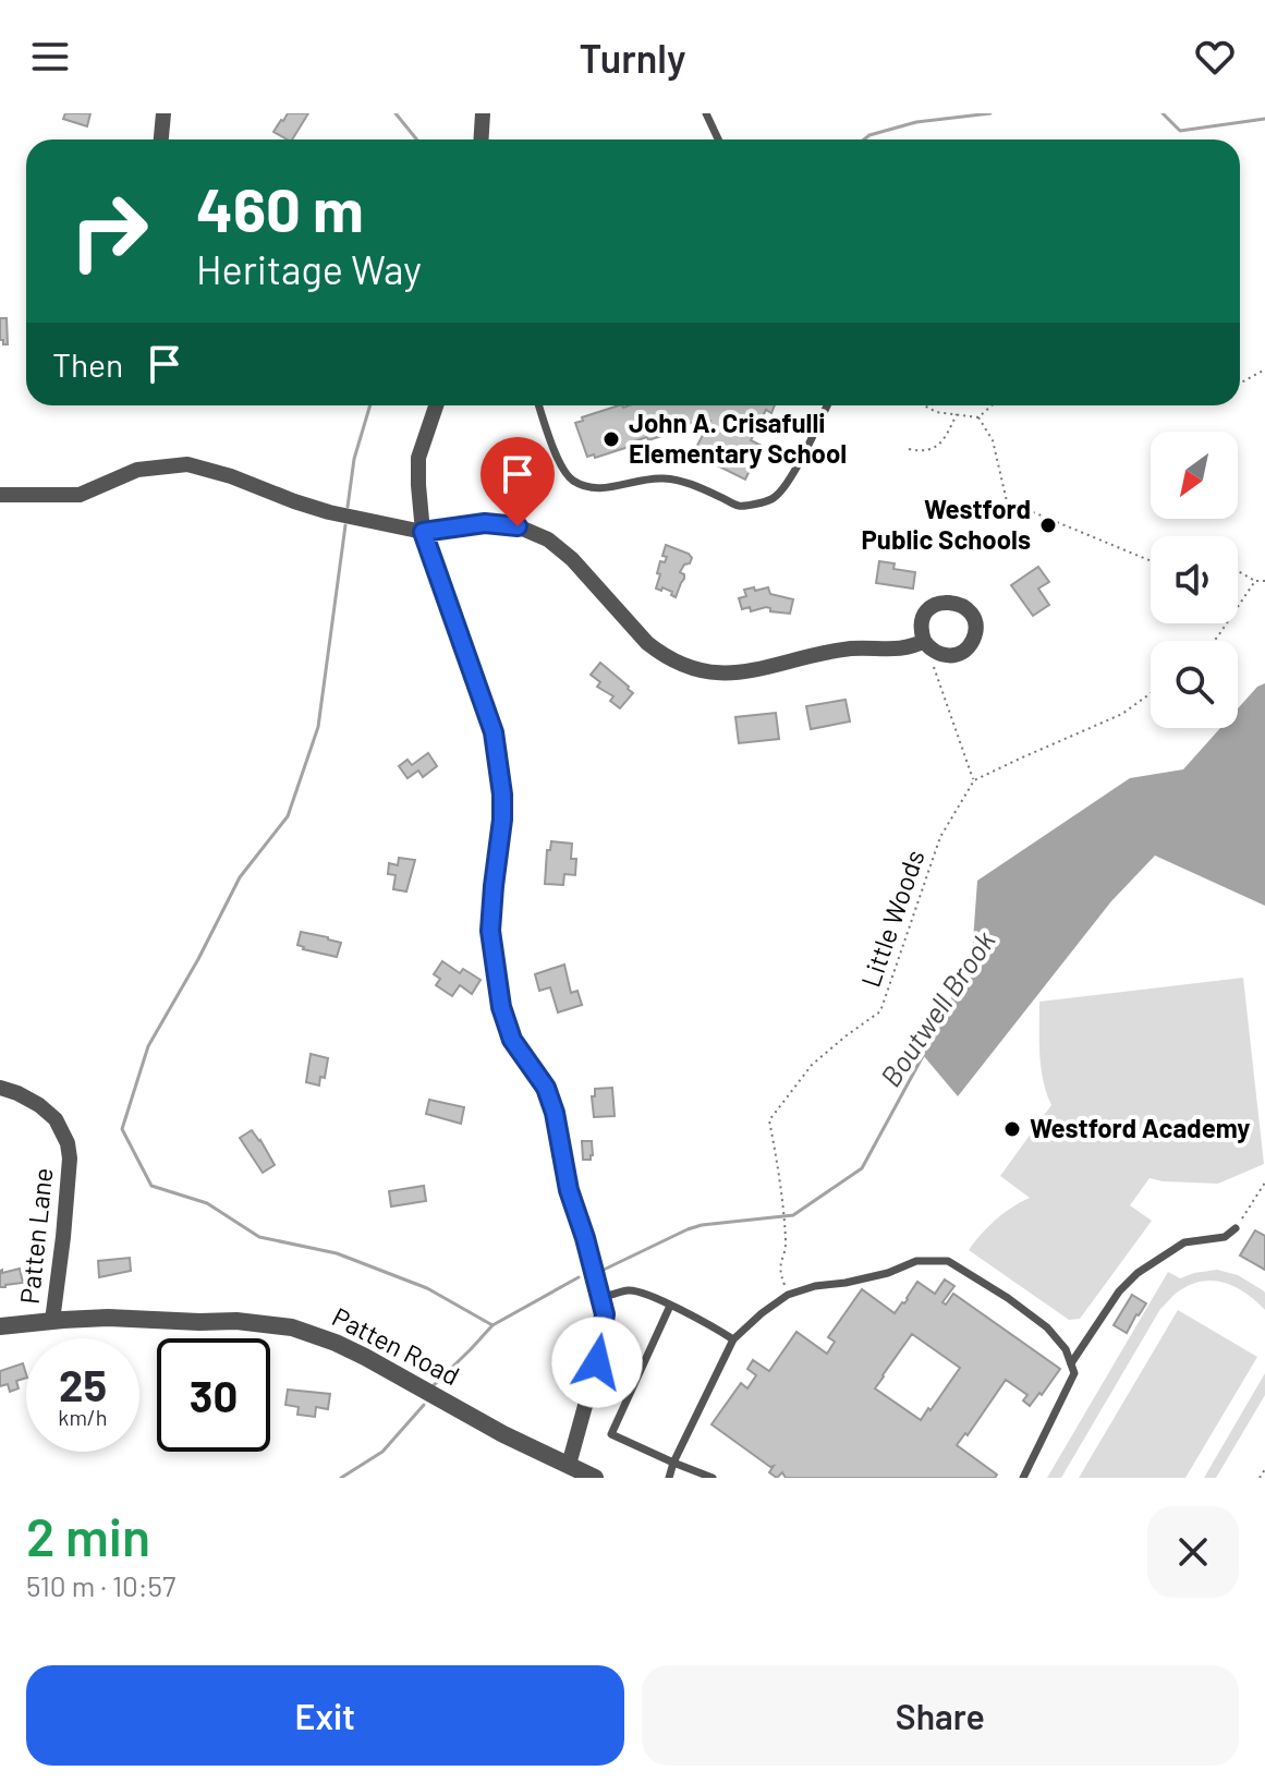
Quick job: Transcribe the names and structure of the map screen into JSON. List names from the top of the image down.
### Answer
{
  "streets": {
    "street": ["Patten Lane", "Patten Road"],
    "path": ["Little Woods"]
  },
  "crossings": [
    ["Patten Lane", "Patten Road"]
  ],
  "water": ["Boutwell Brook"],
  "places": ["John A. Crisafulli Elementary School", "Westford Public Schools", "Westford Academy"],
  "north": "bottom left",
  "page": {
    "header": "Turnly",
    "turn": ["460 m", "Heritage Way"],
    "then": "Then",
    "speed": "25 km/h",
    "limit": "30",
    "heading": ["2 min", "510 m · 10:57"],
    "buttons": ["Exit", "Share"]
  }
}
